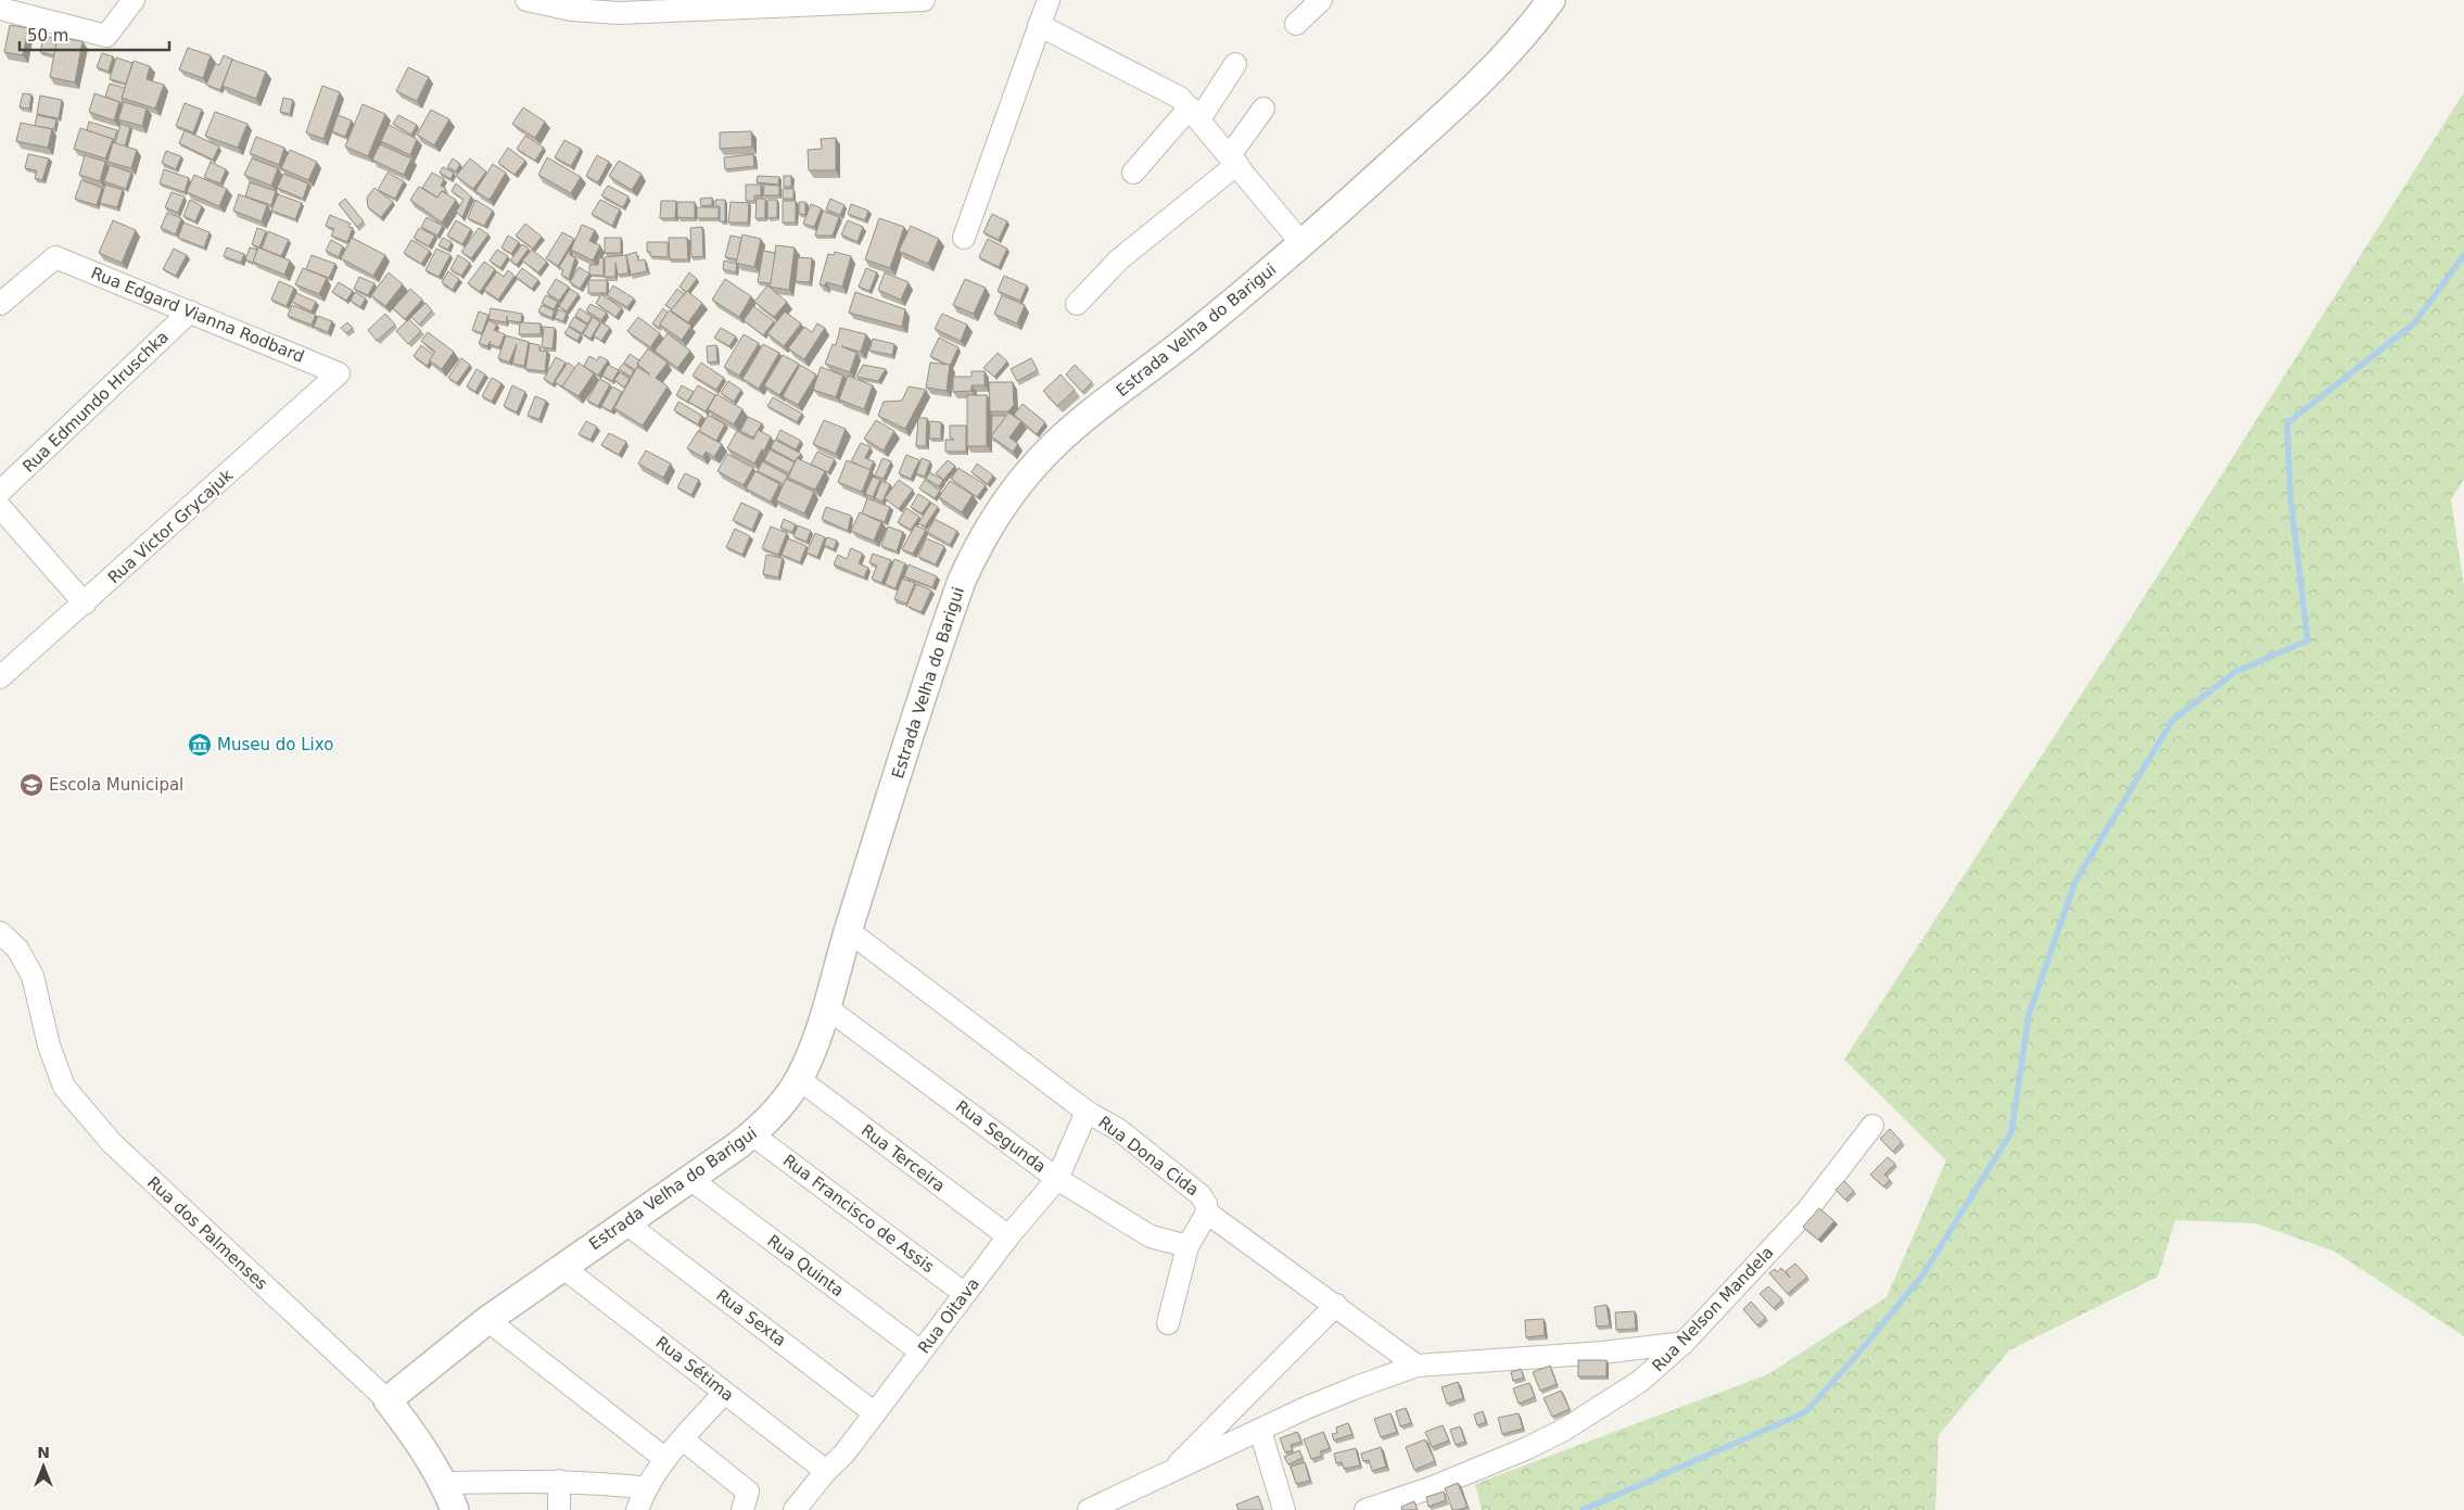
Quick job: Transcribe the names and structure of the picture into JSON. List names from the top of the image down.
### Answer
{
  "streets": {
    "street": [
      "Rua Edgard Vianna Rodbard",
      "Estrada Velha do Barigui",
      "Rua Edmundo Hruschka",
      "Rua Victor Grycajuk",
      "Rua Segunda",
      "Rua Dona Cida",
      "Rua Terceira",
      "Rua Francisco de Assis",
      "Rua dos Palmenses",
      "Rua Quinta",
      "Rua Nelson Mandela",
      "Rua Oitava",
      "Rua Sexta",
      "Rua Sétima"
    ]
  },
  "crossings": [
    ["Rua Edgard Vianna Rodbard", "Rua Edmundo Hruschka"],
    ["Rua Edgard Vianna Rodbard", "Rua Victor Grycajuk"],
    ["Estrada Velha do Barigui", "Rua Segunda"],
    ["Estrada Velha do Barigui", "Rua Dona Cida"],
    ["Estrada Velha do Barigui", "Rua Terceira"],
    ["Estrada Velha do Barigui", "Rua Francisco de Assis"],
    ["Estrada Velha do Barigui", "Rua dos Palmenses"],
    ["Estrada Velha do Barigui", "Rua Quinta"],
    ["Estrada Velha do Barigui", "Rua Sexta"],
    ["Estrada Velha do Barigui", "Rua Sétima"],
    ["Rua Segunda", "Rua Oitava"],
    ["Rua Dona Cida", "Rua Oitava"],
    ["Rua Terceira", "Rua Oitava"],
    ["Rua Francisco de Assis", "Rua Oitava"],
    ["Rua Quinta", "Rua Oitava"],
    ["Rua Oitava", "Rua Sexta"],
    ["Rua Oitava", "Rua Sétima"]
  ],
  "places": {
    "museum": ["Museu do Lixo"],
    "school or university": ["Escola Municipal"]
  },
  "scale_bar": "50 m",
  "north": "top"
}
